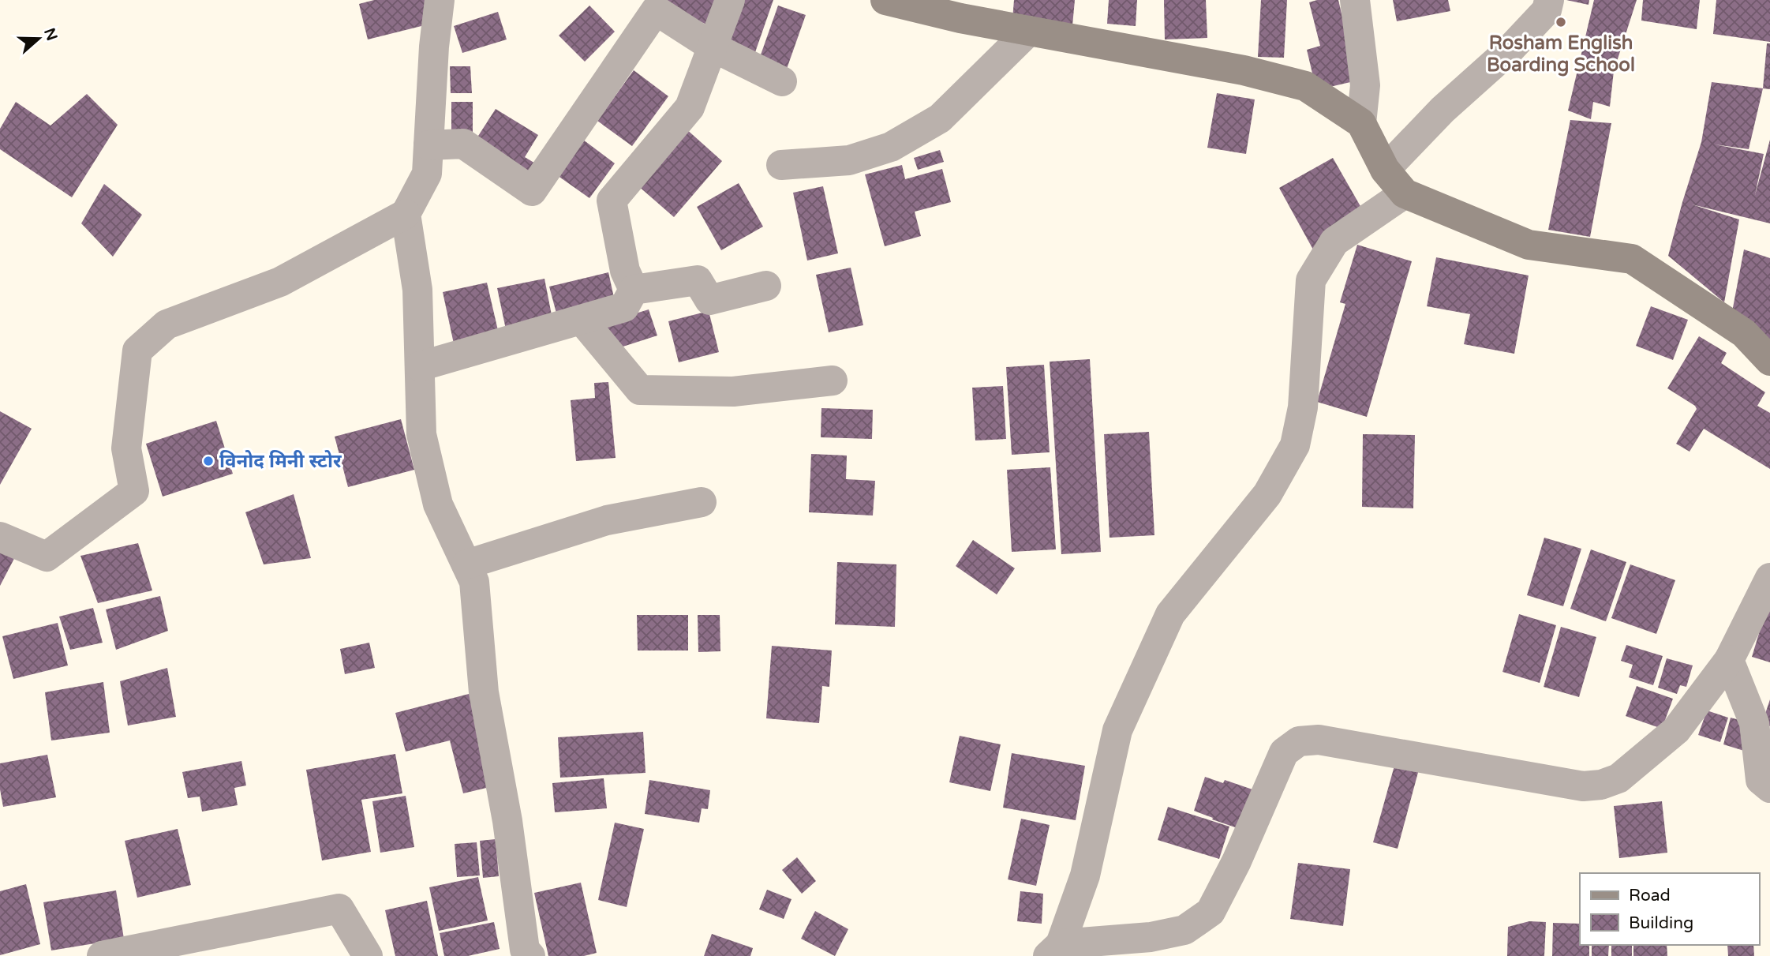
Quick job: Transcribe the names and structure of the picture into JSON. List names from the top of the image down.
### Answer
{
  "places": ["Rosham English Boarding School", "विनोद मिनी स्टोर"],
  "legend": ["Road", "Building"],
  "north": "right"
}
